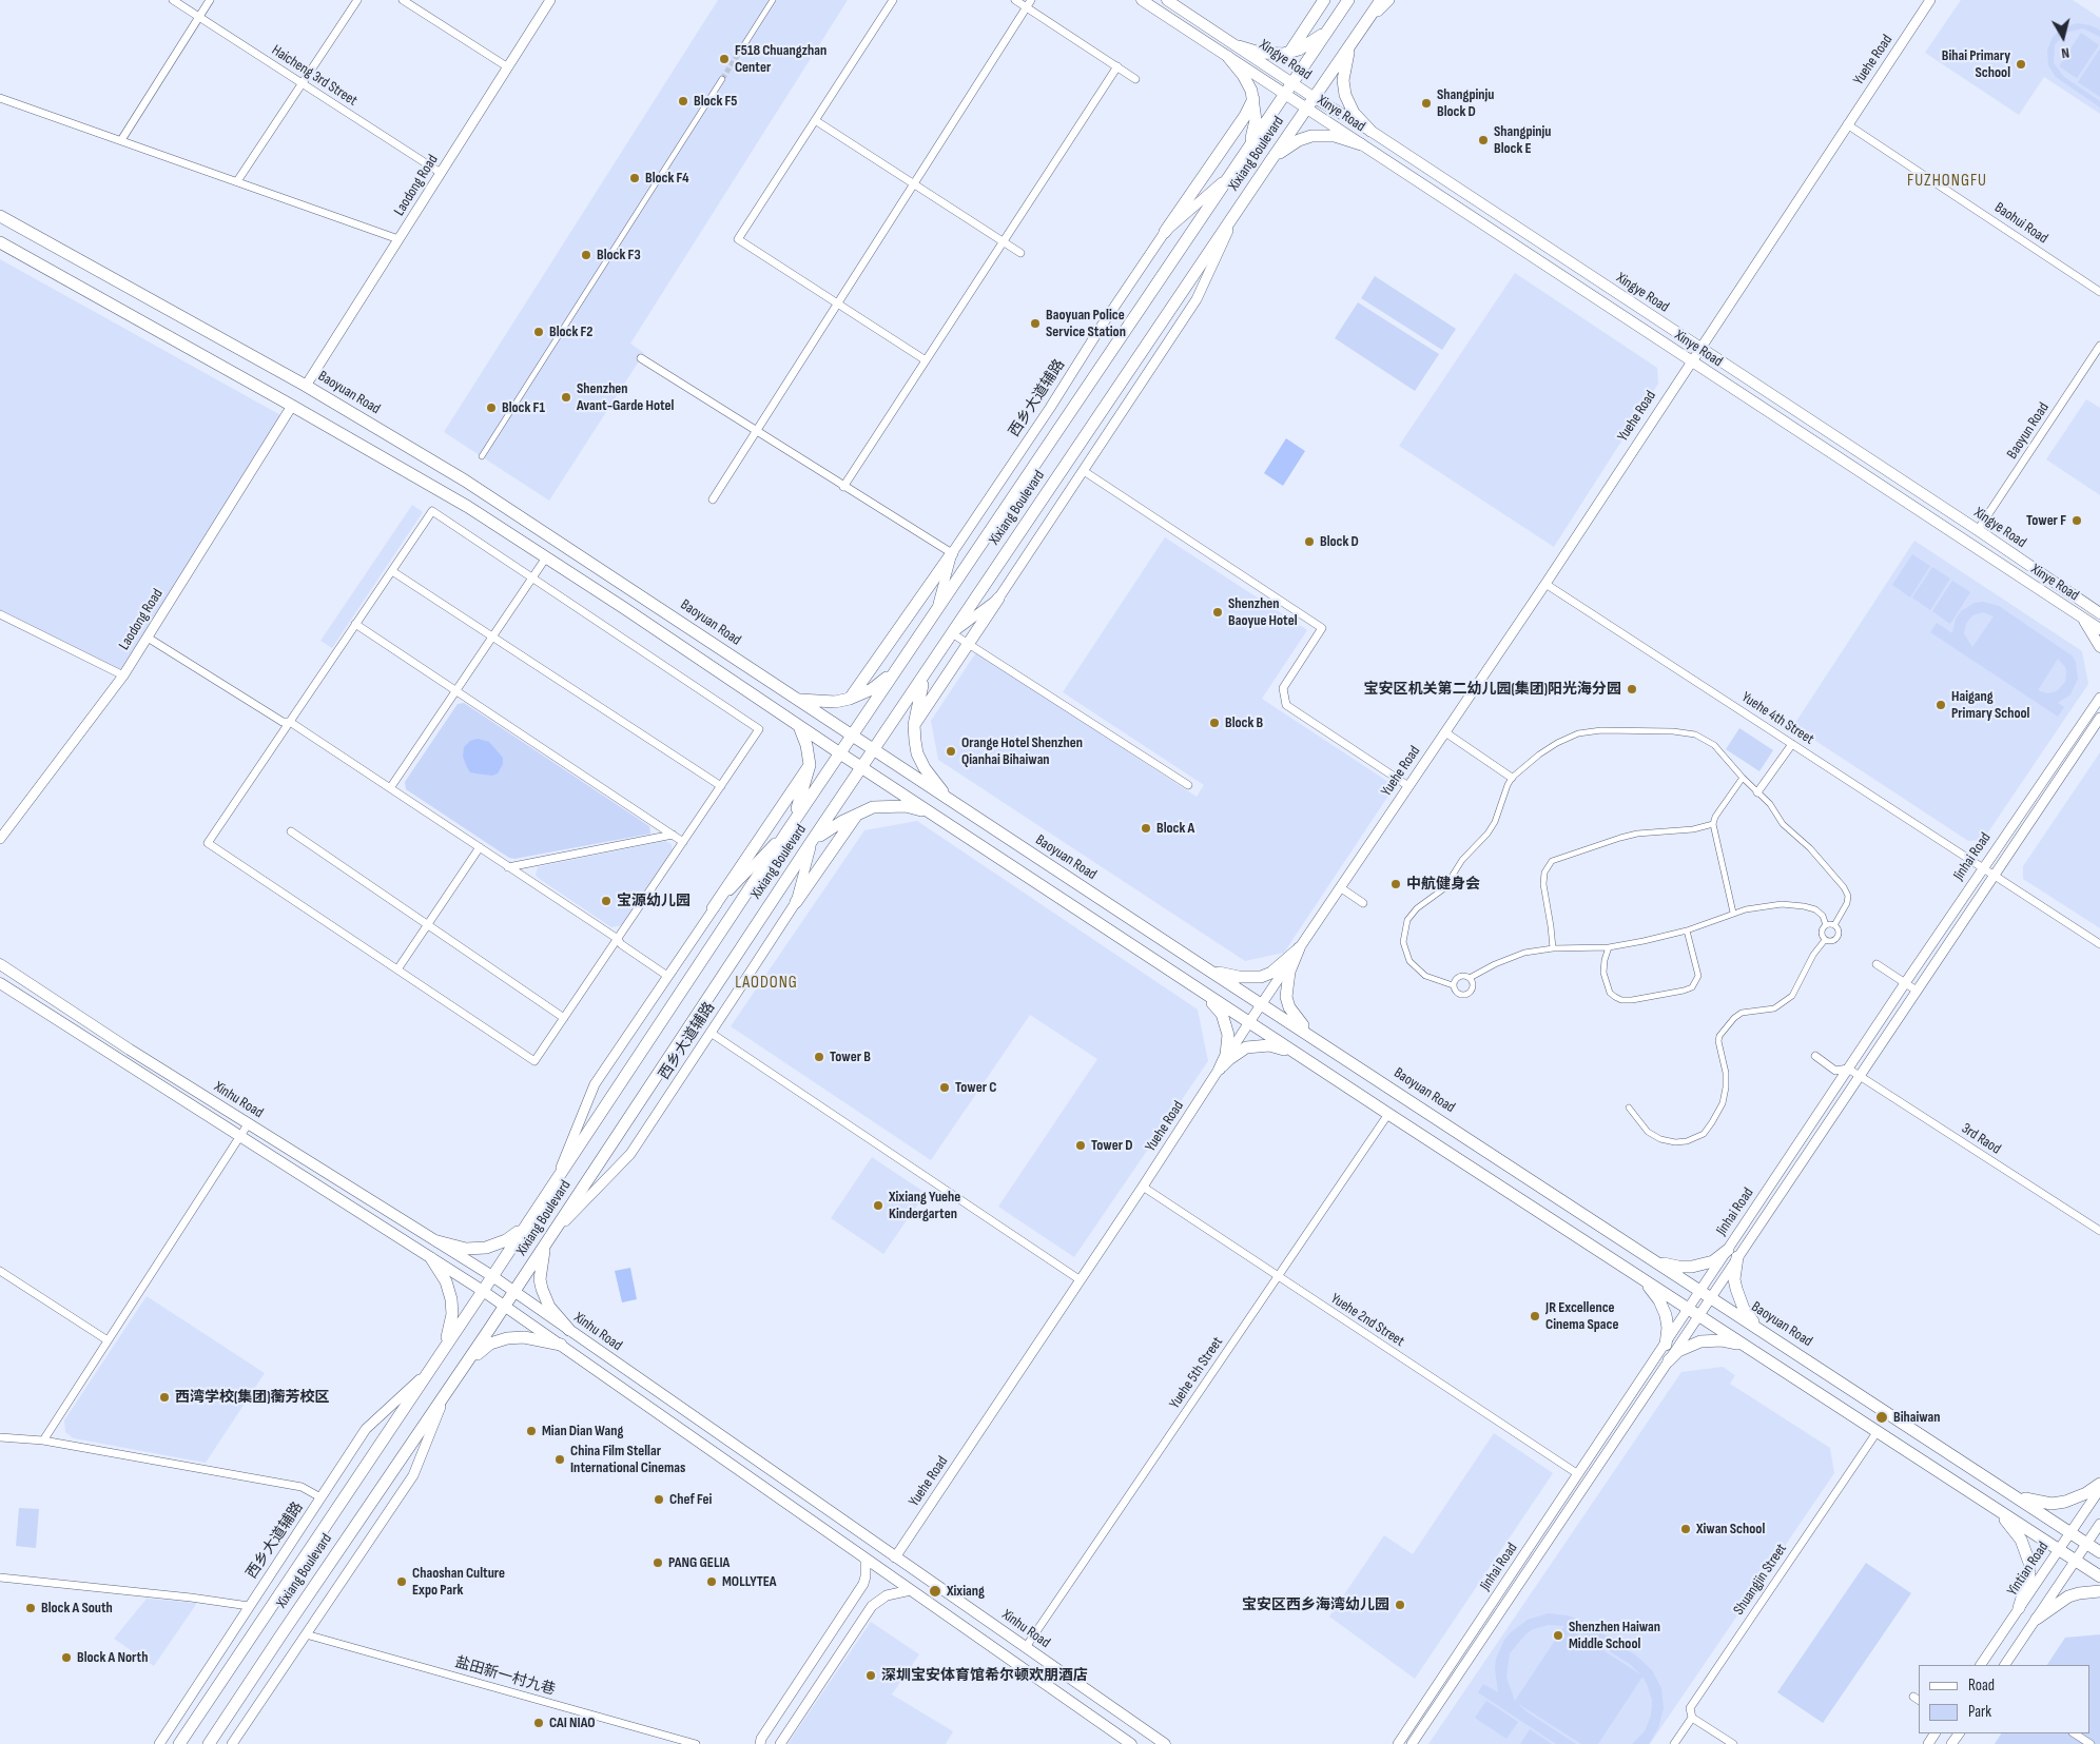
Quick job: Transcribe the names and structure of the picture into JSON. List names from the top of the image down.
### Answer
{
  "streets": {
    "main road": [
      "Xingye Road",
      "Xinye Road",
      "Xixiang Boulevard",
      "Baoyuan Road",
      "Xinhu Road"
    ],
    "street": [
      "Yuehe Road",
      "Haicheng 3rd Street",
      "Laodong Road",
      "Baohui Road",
      "西乡大道辅路",
      "Baoyun Road",
      "Yuehe 4th Street",
      "Jinhai Road",
      "3rd Raod",
      "Yuehe 2nd Street",
      "Yuehe 5th Street",
      "Yintian Road",
      "Shuangjin Street",
      "盐田新一村九巷"
    ]
  },
  "crossings": [
    ["Xingye Road", "Yuehe Road"],
    ["Xingye Road", "Xixiang Boulevard"],
    ["Xingye Road", "Baoyun Road"],
    ["Yuehe Road", "Xinye Road"],
    ["Yuehe Road", "Baohui Road"],
    ["Yuehe Road", "Baoyuan Road"],
    ["Yuehe Road", "Yuehe 4th Street"],
    ["Yuehe Road", "Xinhu Road"],
    ["Yuehe Road", "Yuehe 2nd Street"],
    ["Haicheng 3rd Street", "Laodong Road"],
    ["Xinye Road", "Xixiang Boulevard"],
    ["Xixiang Boulevard", "Baoyuan Road"],
    ["Xixiang Boulevard", "西乡大道辅路"],
    ["Xixiang Boulevard", "Xinhu Road"],
    ["Laodong Road", "Baoyuan Road"],
    ["Baoyuan Road", "Jinhai Road"],
    ["Baoyuan Road", "Yintian Road"],
    ["Yuehe 4th Street", "Jinhai Road"],
    ["Jinhai Road", "3rd Raod"],
    ["Jinhai Road", "Yuehe 2nd Street"],
    ["Xinhu Road", "Yuehe 5th Street"],
    ["Yuehe 2nd Street", "Yuehe 5th Street"]
  ],
  "districts": ["FUZHONGFU", "LAODONG"],
  "places": [
    "F518 Chuangzhan Center",
    "Bihai Primary School",
    "Block F5",
    "Shangpinju Block D",
    "Shangpinju Block E",
    "Block F4",
    "Block F3",
    "Baoyuan Police Service Station",
    "Block F2",
    "Shenzhen Avant-Garde Hotel",
    "Block F1",
    "Tower F",
    "Block D",
    "Shenzhen Baoyue Hotel",
    "宝安区机关第二幼儿园(集团)阳光海分园",
    "Haigang Primary School",
    "Block B",
    "Orange Hotel Shenzhen Qianhai Bihaiwan",
    "Block A",
    "中航健身会",
    "宝源幼儿园",
    "Tower B",
    "Tower C",
    "Tower D",
    "Xixiang Yuehe Kindergarten",
    "JR Excellence Cinema Space",
    "西湾学校(集团)蘅芳校区",
    "Bihaiwan",
    "Mian Dian Wang",
    "China Film Stellar International Cinemas",
    "Chef Fei",
    "Xiwan School",
    "PANG GELIA",
    "Chaoshan Culture Expo Park",
    "MOLLYTEA",
    "Xixiang",
    "宝安区西乡海湾幼儿园",
    "Block A South",
    "Shenzhen Haiwan Middle School",
    "Block A North",
    "深圳宝安体育馆希尔顿欢朋酒店",
    "CAI NIAO"
  ],
  "legend": ["Road", "Park"],
  "north": "bottom"
}
